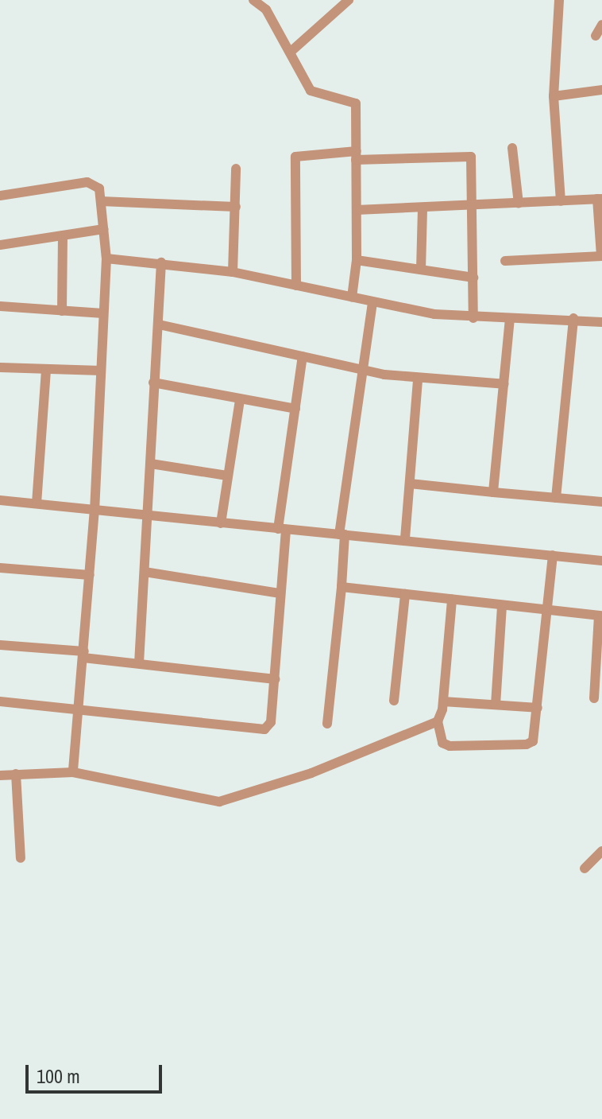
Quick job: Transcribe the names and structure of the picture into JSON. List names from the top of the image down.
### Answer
{
  "scale_bar": "100 m"
}
